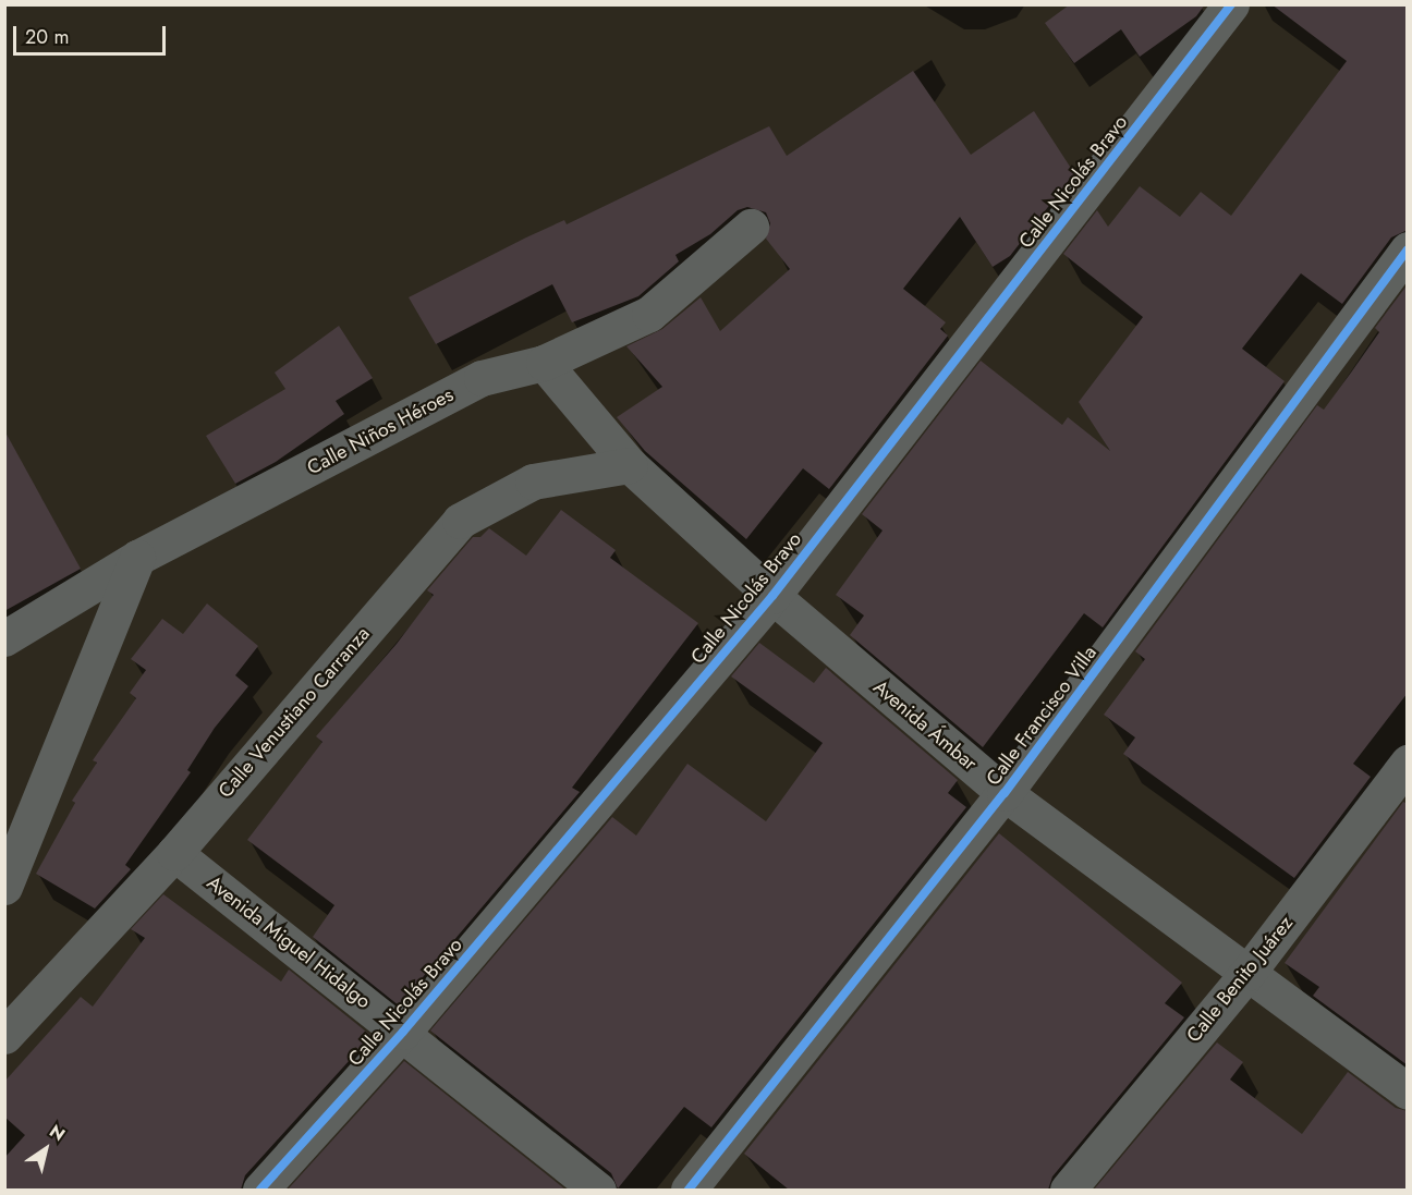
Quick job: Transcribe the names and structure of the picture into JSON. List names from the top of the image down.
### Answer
{
  "streets": {
    "street": [
      "Calle Nicolás Bravo",
      "Calle Niños Héroes",
      "Calle Venustiano Carranza",
      "Calle Francisco Villa",
      "Avenida Ámbar",
      "Avenida Miguel Hidalgo",
      "Calle Benito Juárez"
    ]
  },
  "crossings": [
    ["Calle Nicolás Bravo", "Avenida Ámbar"],
    ["Calle Nicolás Bravo", "Avenida Miguel Hidalgo"],
    ["Calle Niños Héroes", "Avenida Ámbar"],
    ["Calle Venustiano Carranza", "Avenida Ámbar"],
    ["Calle Venustiano Carranza", "Avenida Miguel Hidalgo"],
    ["Calle Francisco Villa", "Avenida Ámbar"],
    ["Avenida Ámbar", "Calle Benito Juárez"]
  ],
  "scale_bar": "20 m",
  "north": "top right"
}
